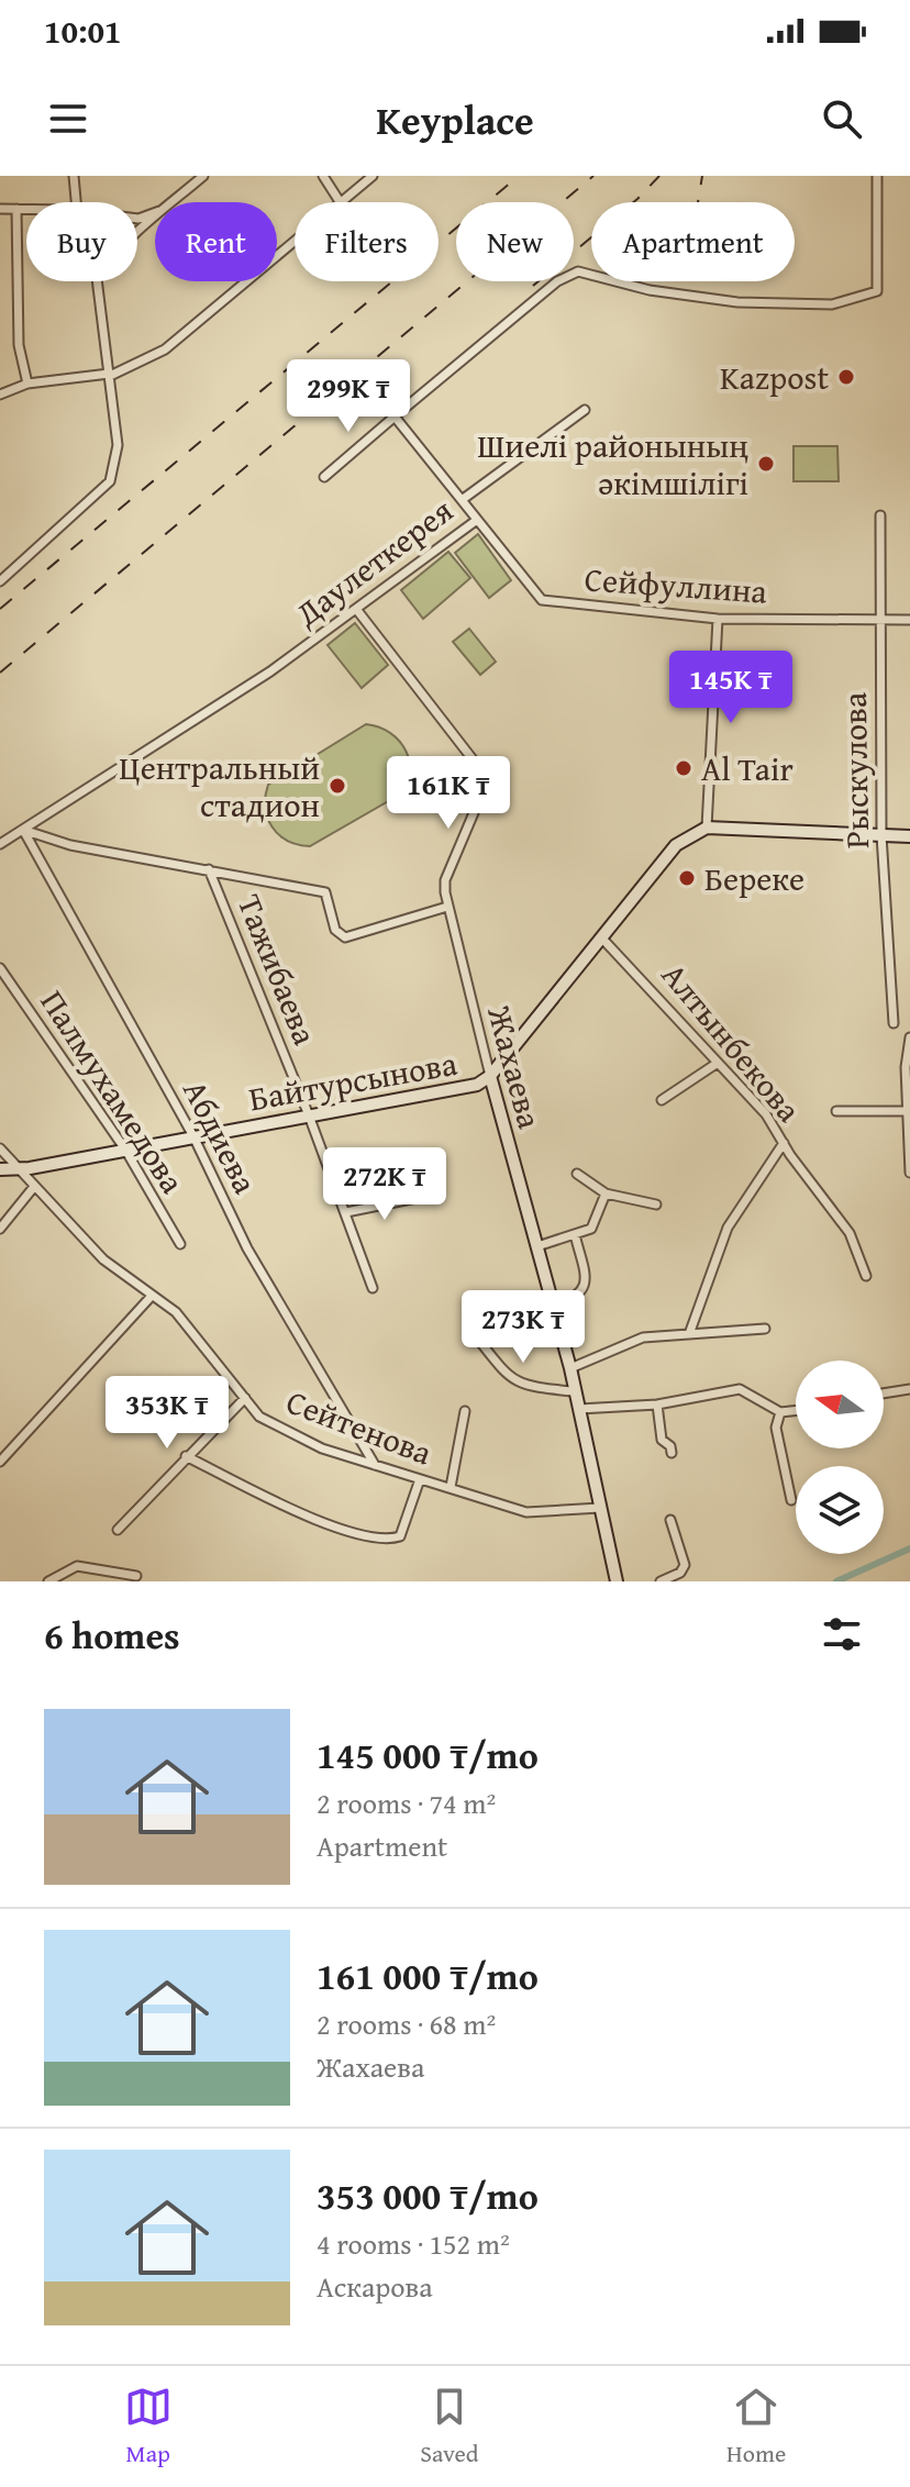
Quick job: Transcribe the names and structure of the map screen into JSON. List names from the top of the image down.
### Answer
{
  "streets": {
    "main road": ["Жахаева", "Байтурсынова"],
    "street": [
      "Даулеткерея",
      "Сейфуллина",
      "Рыскулова",
      "Тажибаева",
      "Алтынбекова",
      "Палмухамедова",
      "Абдиева",
      "Сейтенова"
    ]
  },
  "crossings": [
    ["Даулеткерея", "Сейфуллина"],
    ["Даулеткерея", "Жахаева"],
    ["Даулеткерея", "Абдиева"],
    ["Сейфуллина", "Рыскулова"],
    ["Тажибаева", "Байтурсынова"],
    ["Алтынбекова", "Байтурсынова"],
    ["Жахаева", "Байтурсынова"],
    ["Жахаева", "Сейтенова"],
    ["Байтурсынова", "Палмухамедова"],
    ["Байтурсынова", "Абдиева"],
    ["Байтурсынова", "Сейтенова"],
    ["Абдиева", "Сейтенова"]
  ],
  "places": [
    "Kazpost",
    "Шиелі районының әкімшілігі",
    "Al Tair",
    "Центральный стадион",
    "Береке"
  ],
  "north": "left",
  "page": {
    "status": "10:01",
    "header": "Keyplace",
    "chip": [
      "Buy",
      "Rent",
      "Filters",
      "New",
      "Apartment"
    ],
    "price": [
      "299K ₸",
      "145K ₸",
      "161K ₸",
      "272K ₸",
      "273K ₸",
      "353K ₸"
    ],
    "heading": "6 homes",
    "list": [
      {
        "name": "145 000 ₸/mo",
        "note": "2 rooms · 74 m² · Apartment"
      },
      {
        "name": "161 000 ₸/mo",
        "note": "2 rooms · 68 m² · Жахаева"
      },
      {
        "name": "353 000 ₸/mo",
        "note": "4 rooms · 152 m² · Аскарова"
      }
    ],
    "tabs": ["Map", "Saved", "Home"]
  }
}
